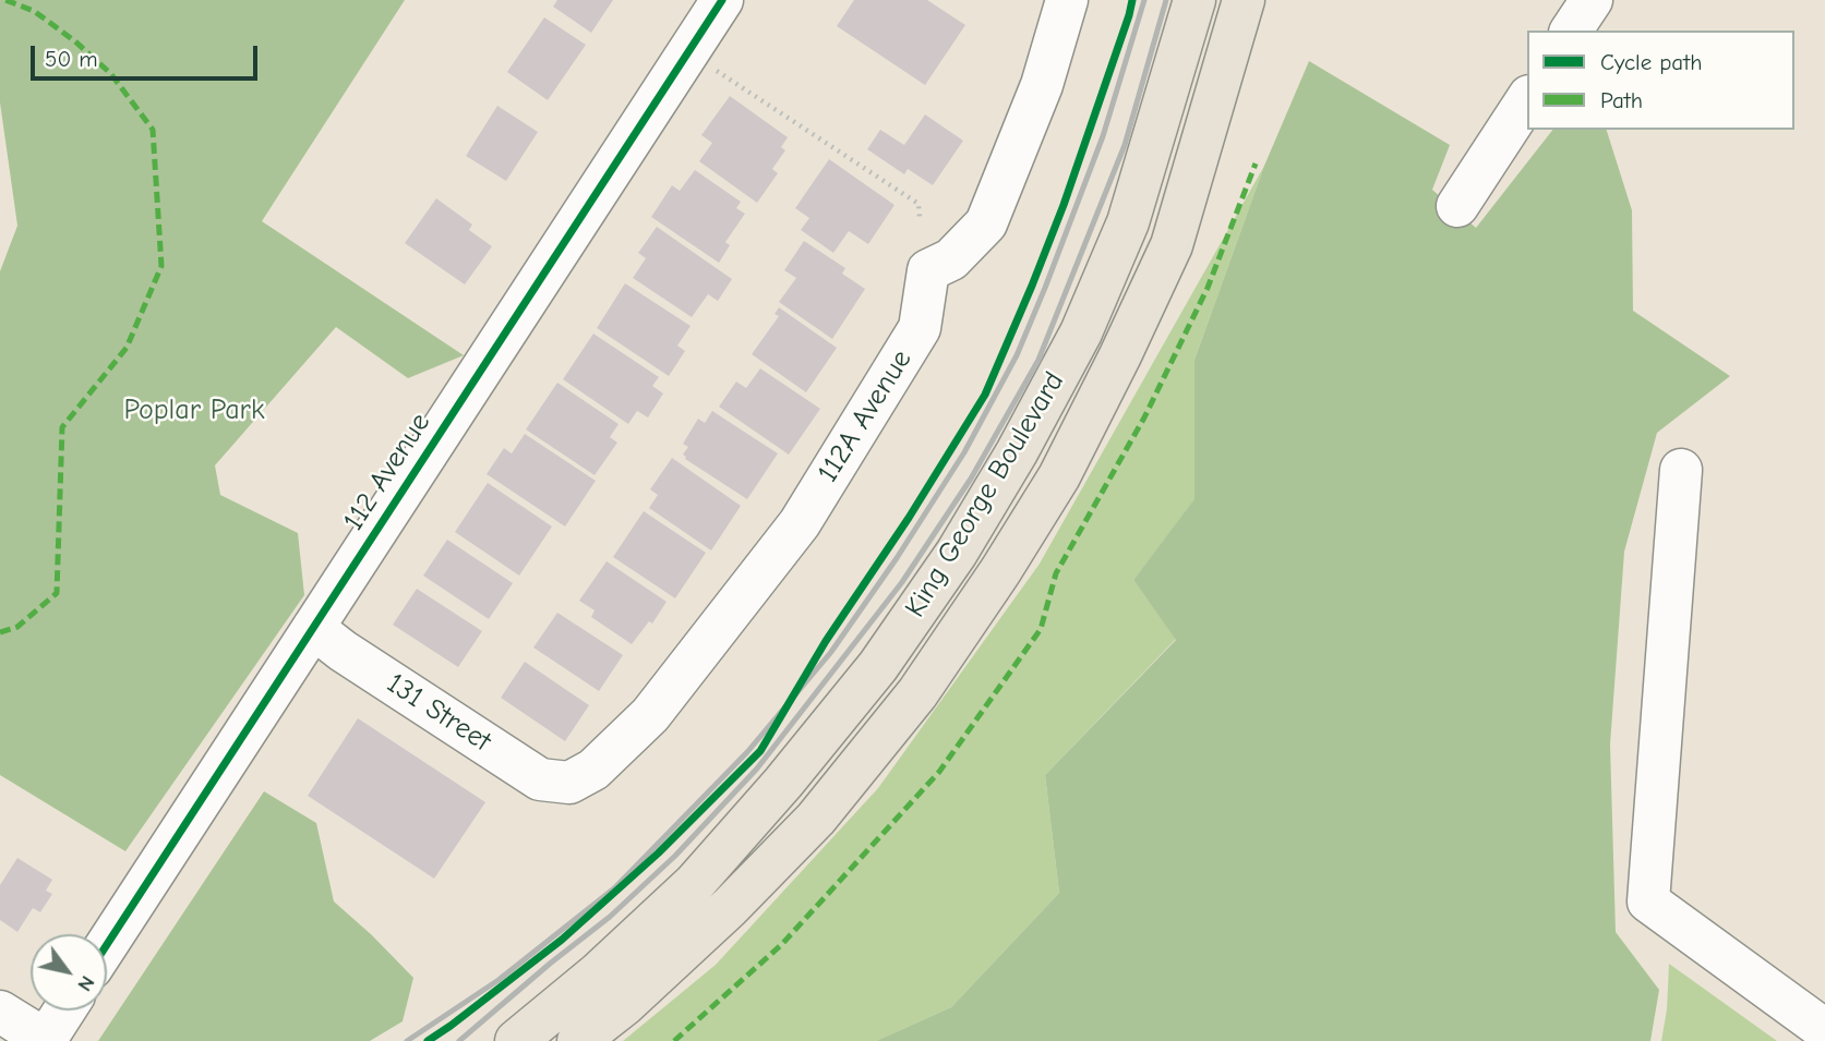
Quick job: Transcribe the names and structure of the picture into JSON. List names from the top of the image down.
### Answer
{
  "streets": {
    "main road": ["King George Boulevard"],
    "street": ["112A Avenue", "112 Avenue", "131 Street"]
  },
  "crossings": [
    ["112A Avenue", "131 Street"],
    ["112 Avenue", "131 Street"]
  ],
  "parks": ["Poplar Park"],
  "legend": ["Cycle path", "Path"],
  "scale_bar": "50 m",
  "north": "bottom right"
}
